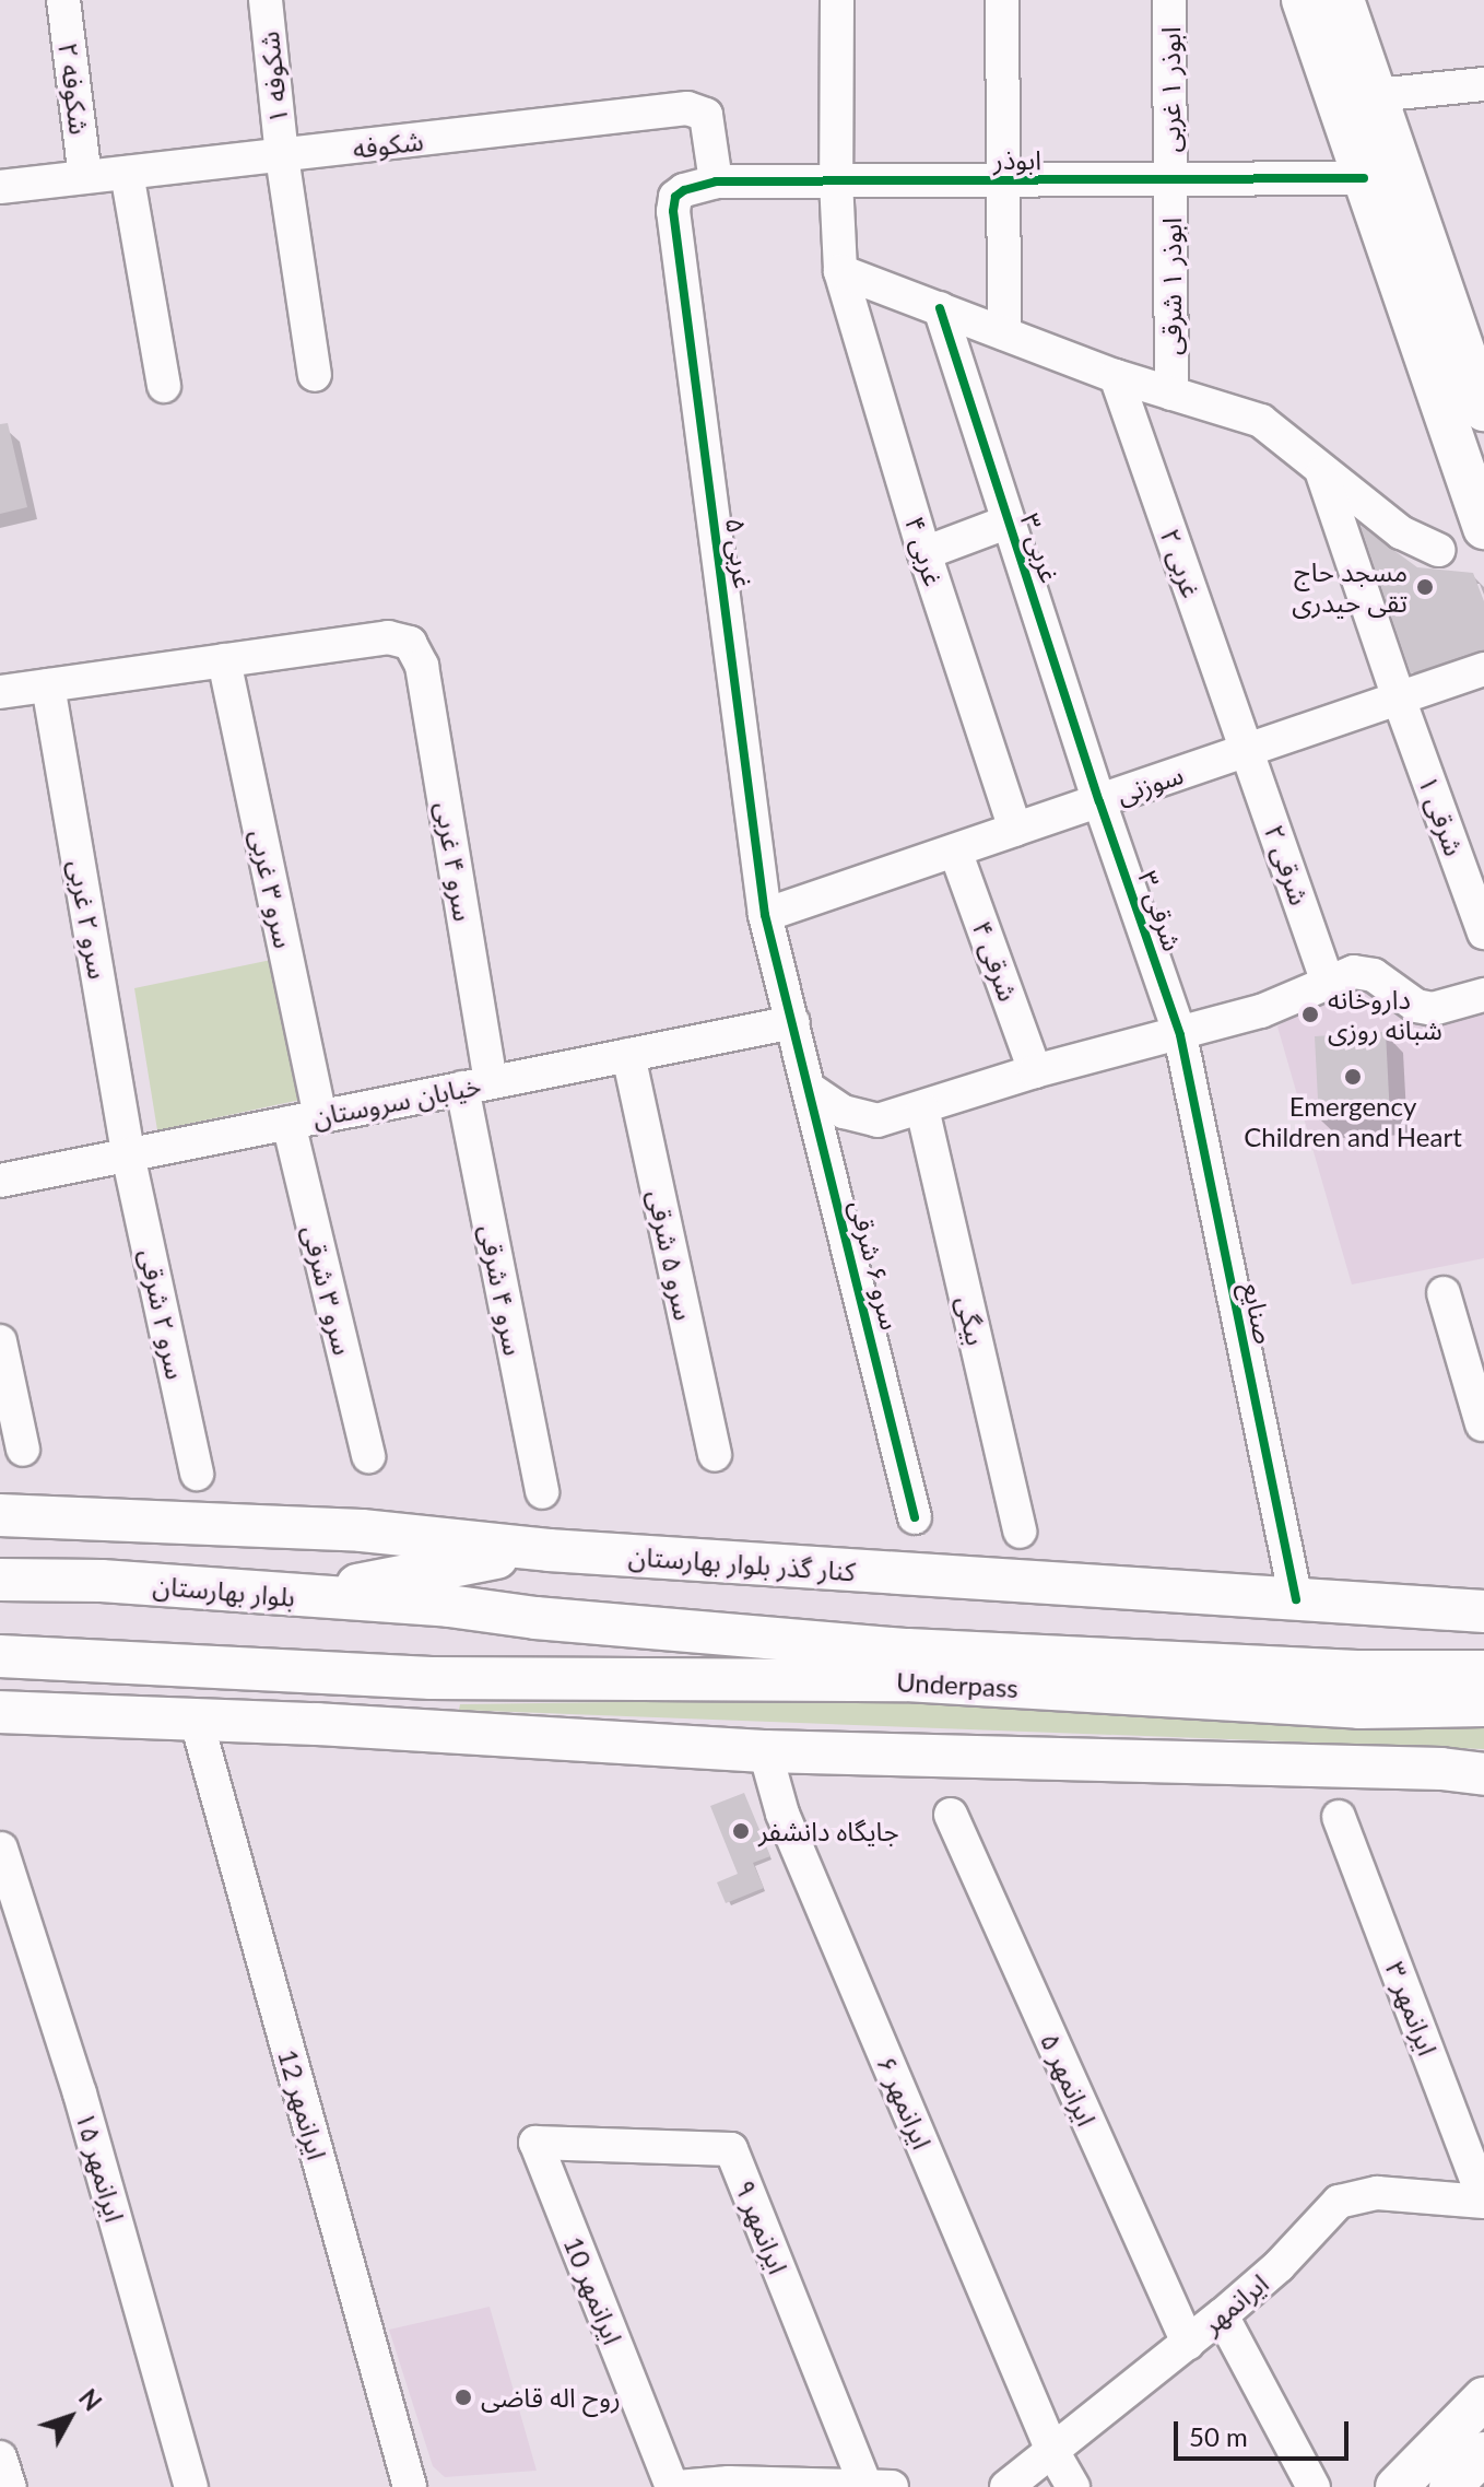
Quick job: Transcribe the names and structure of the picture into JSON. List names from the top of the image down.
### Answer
{
  "streets": {
    "main road": ["کنار گذر بلوار بهارستان", "بلوار بهارستان", "Underpass"],
    "street": [
      "شکوفه ۱",
      "شکوفه ۲",
      "ابوذر ۱ غربی",
      "شکوفه",
      "ابوذر",
      "ابوذر ۱ شرقی",
      "غربی ۳",
      "غربی ۴",
      "غربی ۵",
      "غربی ۲",
      "سوزنی",
      "شرقی ۱",
      "سرو ۴ غربی",
      "شرقی ۲",
      "سرو ۳ غربی",
      "شرقی ۳",
      "سرو ۲ غربی",
      "شرقی ۴",
      "خیابان سروستان",
      "سرو ۵ شرقی",
      "سرو ۶ شرقی",
      "سرو ۳ شرقی",
      "سرو ۴ شرقی",
      "صنایع",
      "سرو ۲ شرقی",
      "بیگی",
      "ایرانمهر ۳",
      "ایرانمهر ۵",
      "ایرانمهر ۶",
      "ایرانمهر 12",
      "ایرانمهر ۱۵",
      "ایرانمهر ۹",
      "ایرانمهر 10",
      "ایرانمهر"
    ]
  },
  "crossings": [
    ["شکوفه ۱", "شکوفه"],
    ["شکوفه ۲", "شکوفه"],
    ["ابوذر ۱ غربی", "ابوذر"],
    ["ابوذر ۱ غربی", "ابوذر ۱ شرقی"],
    ["شکوفه", "ابوذر"],
    ["ابوذر", "ابوذر ۱ شرقی"],
    ["ابوذر", "غربی ۴"],
    ["ابوذر", "غربی ۵"],
    ["غربی ۳", "سوزنی"],
    ["غربی ۳", "شرقی ۳"],
    ["غربی ۴", "سوزنی"],
    ["غربی ۵", "سوزنی"],
    ["غربی ۵", "خیابان سروستان"],
    ["غربی ۵", "سرو ۶ شرقی"],
    ["غربی ۲", "سوزنی"],
    ["غربی ۲", "شرقی ۲"],
    ["سوزنی", "شرقی ۱"],
    ["سوزنی", "شرقی ۲"],
    ["سوزنی", "شرقی ۳"],
    ["سوزنی", "شرقی ۴"],
    ["سرو ۴ غربی", "سرو ۳ غربی"],
    ["سرو ۴ غربی", "خیابان سروستان"],
    ["سرو ۴ غربی", "سرو ۴ شرقی"],
    ["سرو ۳ غربی", "خیابان سروستان"],
    ["شرقی ۳", "صنایع"],
    ["سرو ۲ غربی", "خیابان سروستان"],
    ["سرو ۲ غربی", "سرو ۲ شرقی"],
    ["خیابان سروستان", "سرو ۵ شرقی"],
    ["خیابان سروستان", "سرو ۶ شرقی"],
    ["خیابان سروستان", "سرو ۳ شرقی"],
    ["خیابان سروستان", "سرو ۴ شرقی"],
    ["خیابان سروستان", "سرو ۲ شرقی"],
    ["صنایع", "کنار گذر بلوار بهارستان"],
    ["بلوار بهارستان", "Underpass"],
    ["ایرانمهر ۳", "ایرانمهر"],
    ["ایرانمهر ۵", "ایرانمهر"],
    ["ایرانمهر ۶", "ایرانمهر"],
    ["ایرانمهر ۹", "ایرانمهر 10"]
  ],
  "places": [
    "مسجد حاج تقی حیدری",
    "داروخانه شبانه روزی",
    "Emergency Children and Heart",
    "جایگاه دانشفر",
    "روح اله قاضی"
  ],
  "scale_bar": "50 m",
  "north": "top right"
}
